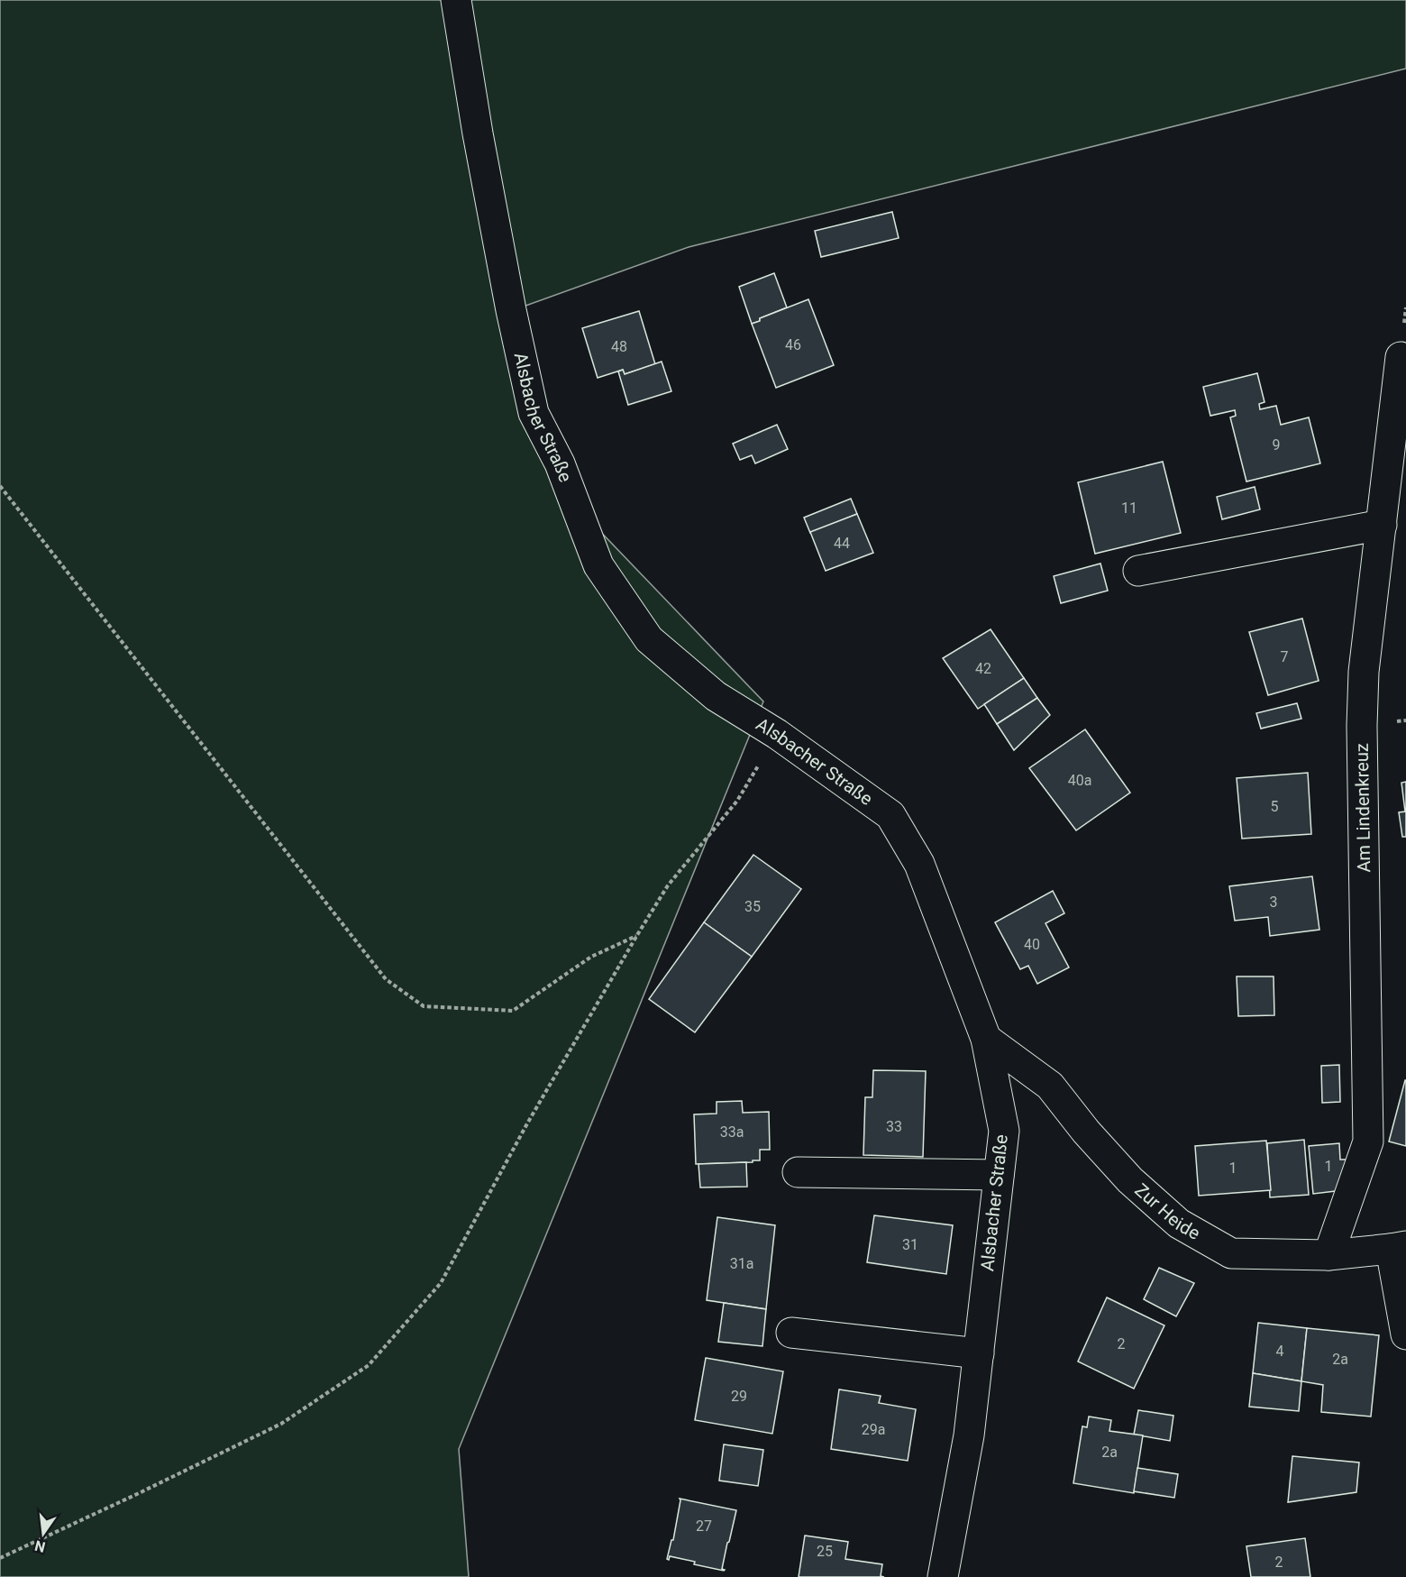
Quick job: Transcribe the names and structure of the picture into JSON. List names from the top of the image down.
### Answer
{
  "streets": {
    "street": ["Alsbacher Straße", "Am Lindenkreuz", "Zur Heide"]
  },
  "crossings": [
    ["Alsbacher Straße", "Zur Heide"],
    ["Am Lindenkreuz", "Zur Heide"]
  ],
  "house_numbers": [
    "46",
    "48",
    "9",
    "11",
    "44",
    "7",
    "42",
    "40a",
    "5",
    "3",
    "35",
    "40",
    "33",
    "33a",
    "1",
    "1",
    "31",
    "31a",
    "2",
    "4",
    "2a",
    "29",
    "29a",
    "2a",
    "27",
    "25",
    "2"
  ],
  "north": "bottom"
}
